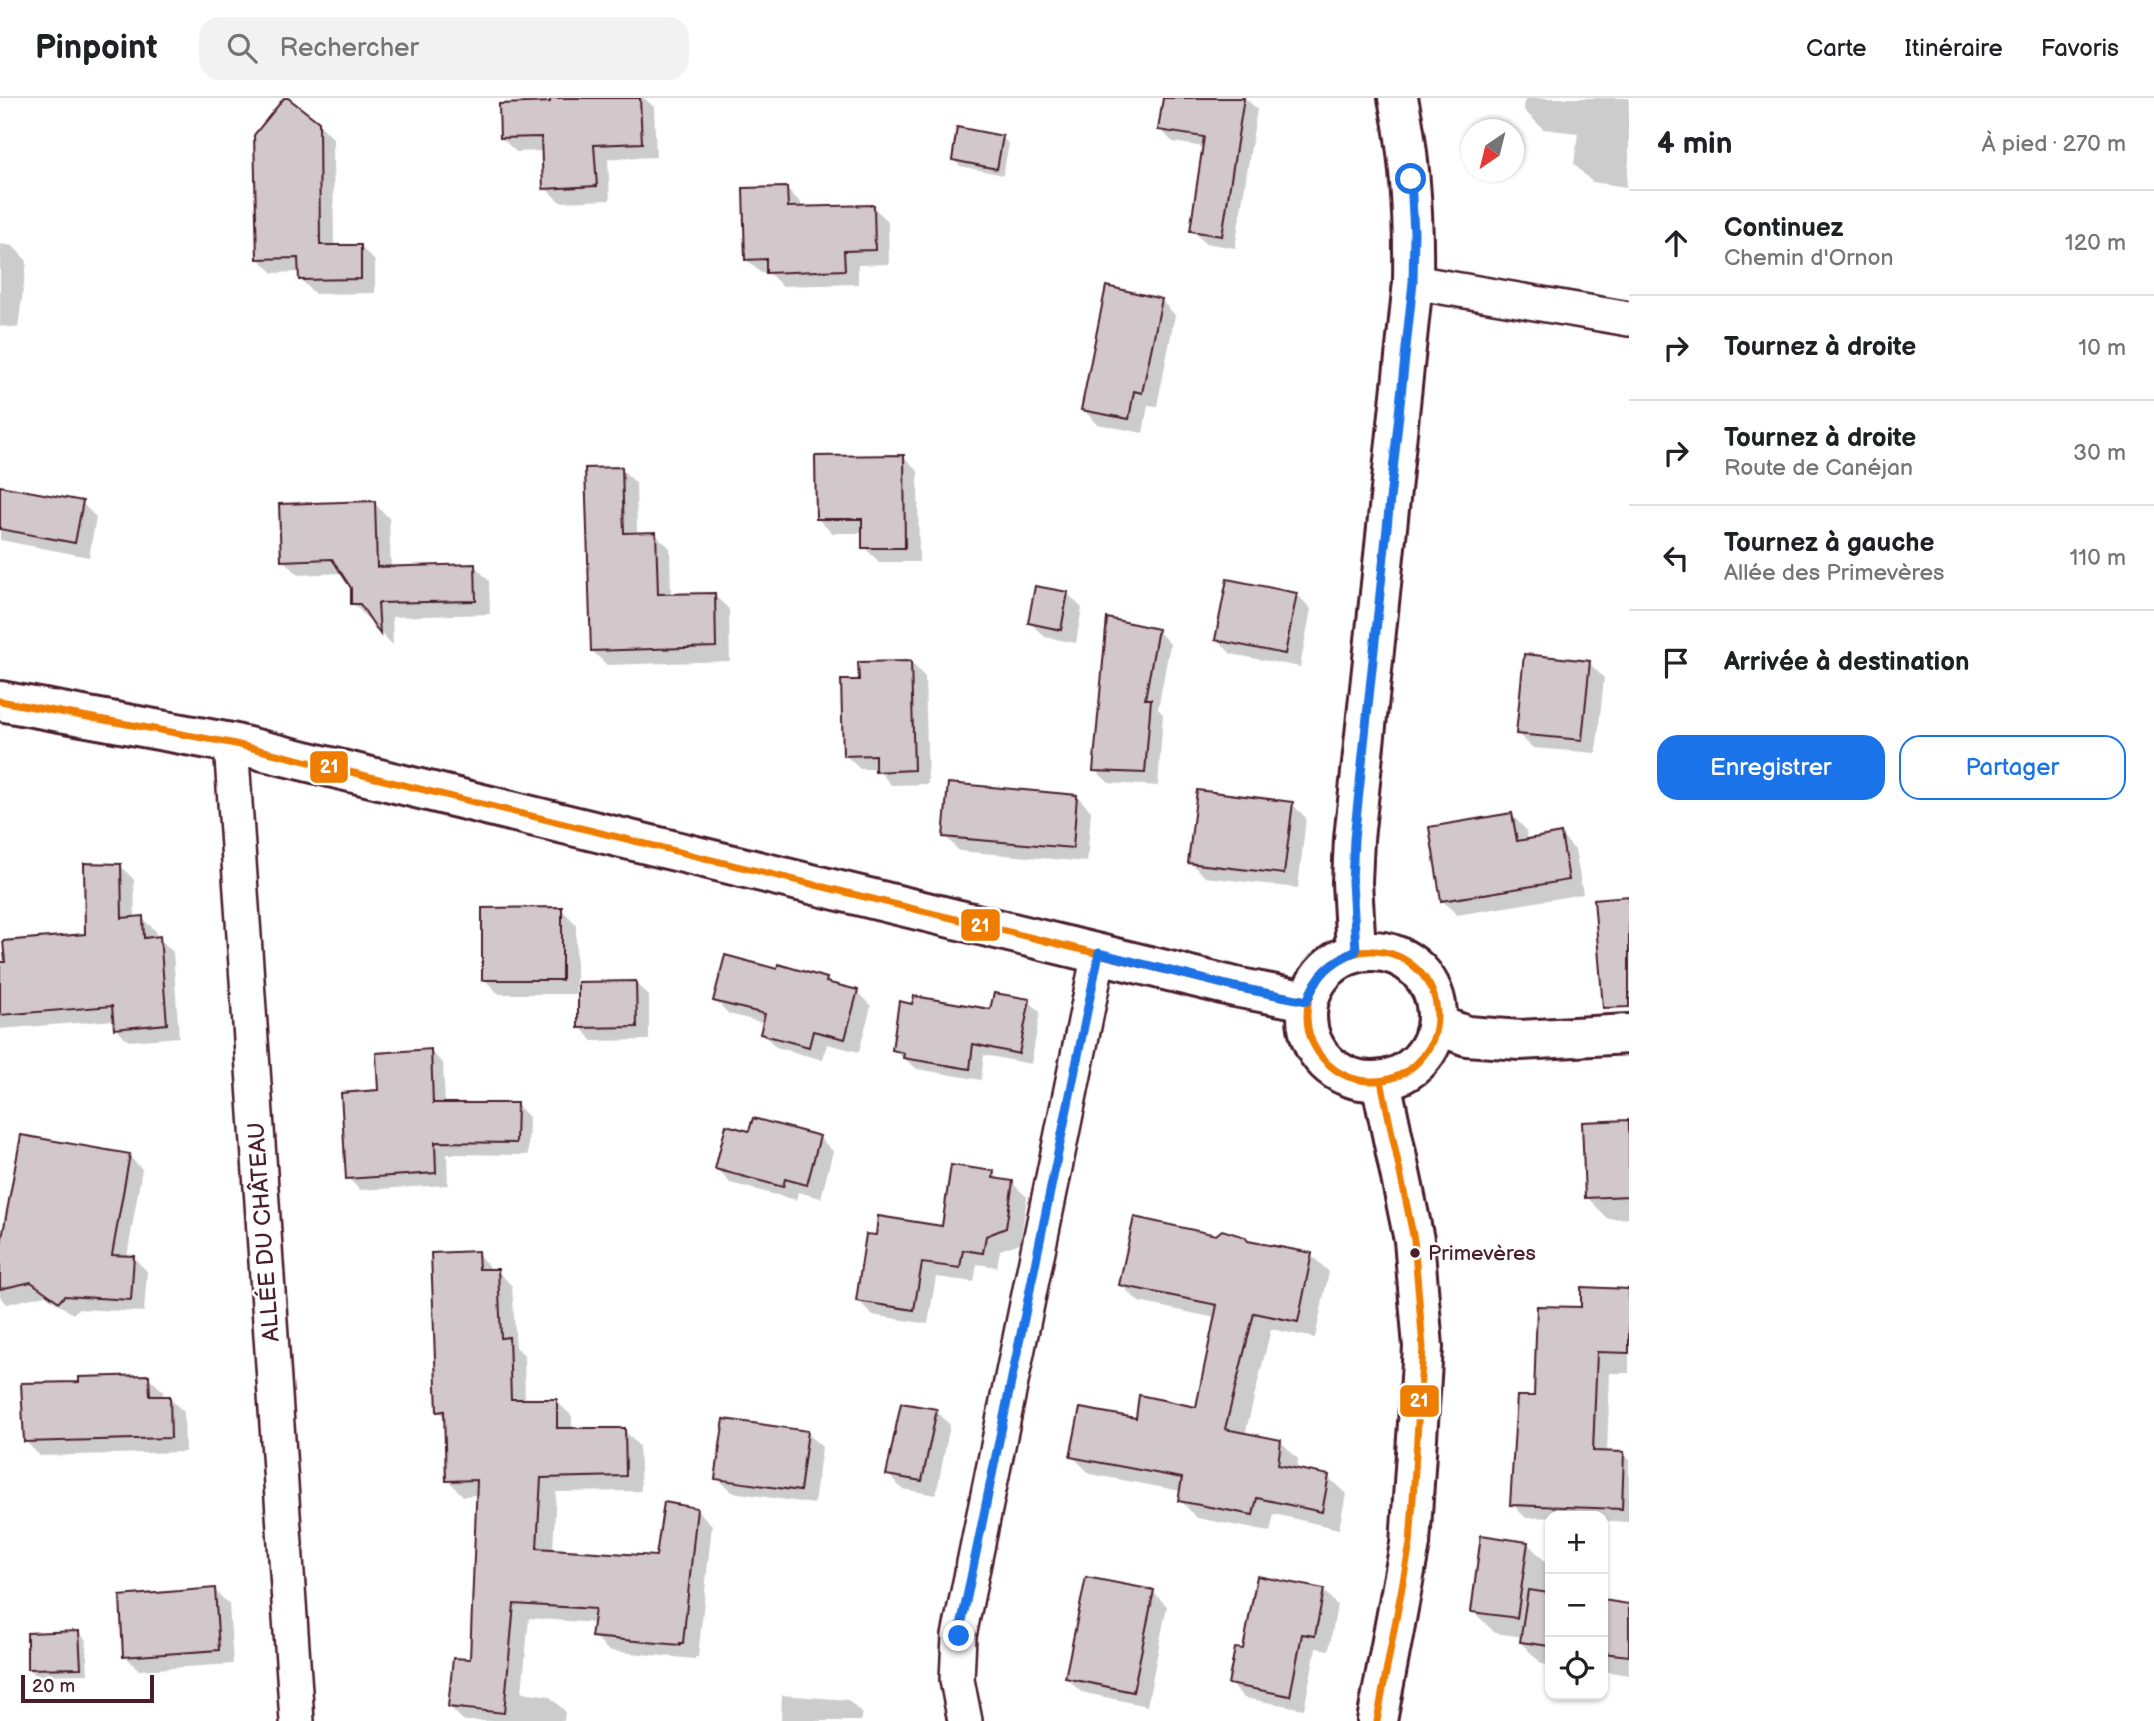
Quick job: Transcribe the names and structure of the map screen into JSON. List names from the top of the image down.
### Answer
{
  "streets": {
    "street": ["ALLÉE DU CHÂTEAU"]
  },
  "places": ["Primevères"],
  "lines": ["transit line 21"],
  "scale_bar": "20 m",
  "north": "bottom left",
  "page": {
    "header": "Pinpoint",
    "search": "Rechercher",
    "nav": ["Carte", "Itinéraire", "Favoris"],
    "heading": ["4 min", "À pied · 270 m"],
    "list": [
      ["Continuez", "Chemin d'Ornon", "120 m"],
      ["Tournez à droite", "10 m"],
      ["Tournez à droite", "Route de Canéjan", "30 m"],
      ["Tournez à gauche", "Allée des Primevères", "110 m"],
      "Arrivée à destination"
    ],
    "buttons": ["Enregistrer", "Partager"],
    "map_buttons": ["+", "−"],
    "scale": "20 m"
  }
}
